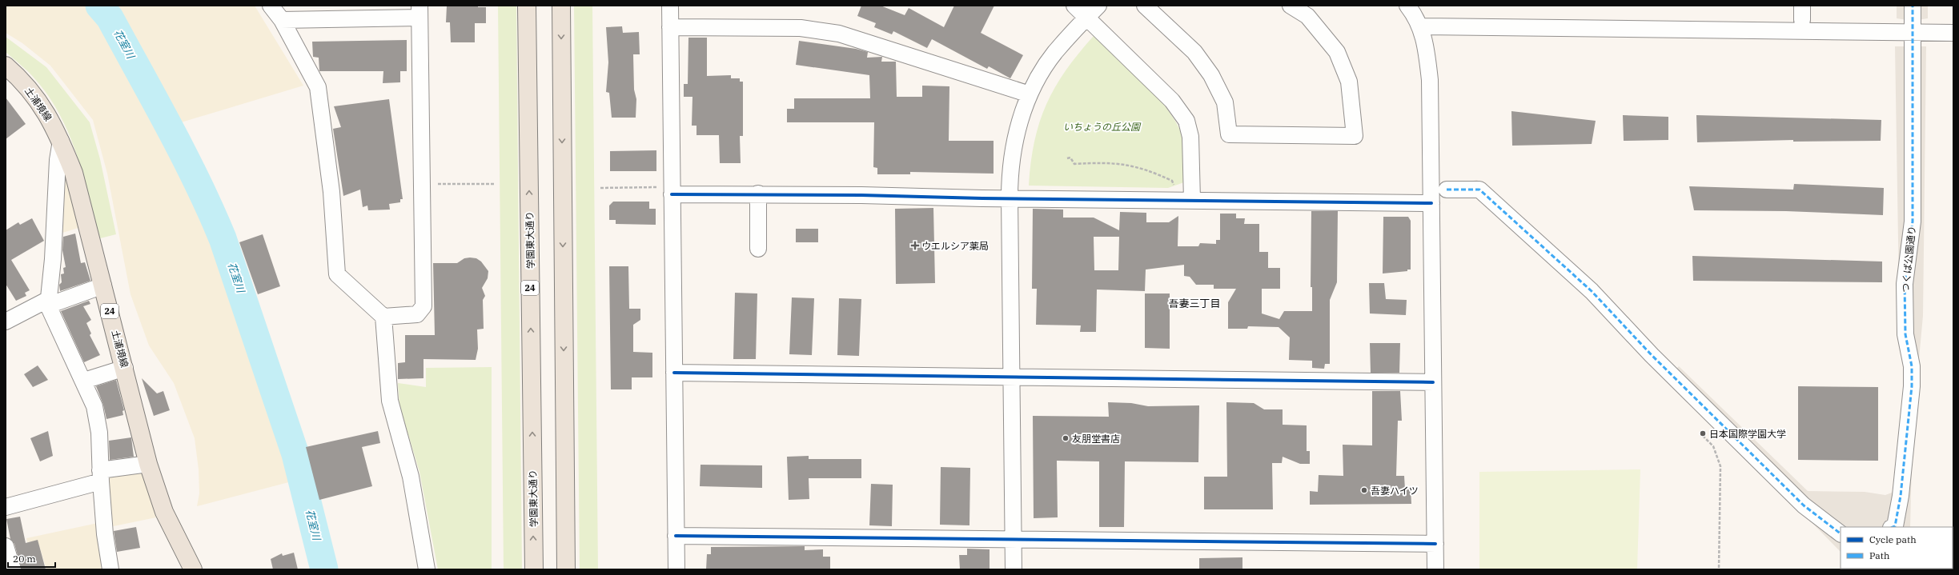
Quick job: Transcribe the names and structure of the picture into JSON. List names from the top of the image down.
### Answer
{
  "streets": {
    "main road": ["土浦境線", "学園東大通り", "24"],
    "street": ["つくば公園通り"]
  },
  "districts": ["吾妻三丁目"],
  "water": ["花室川"],
  "parks": ["いちょうの丘公園"],
  "places": {
    "health": ["ウエルシア薬局"],
    "other": ["日本国際学園大学", "友朋堂書店", "吾妻ハイツ"]
  },
  "legend": ["Cycle path", "Path"],
  "scale_bar": "20 m"
}
